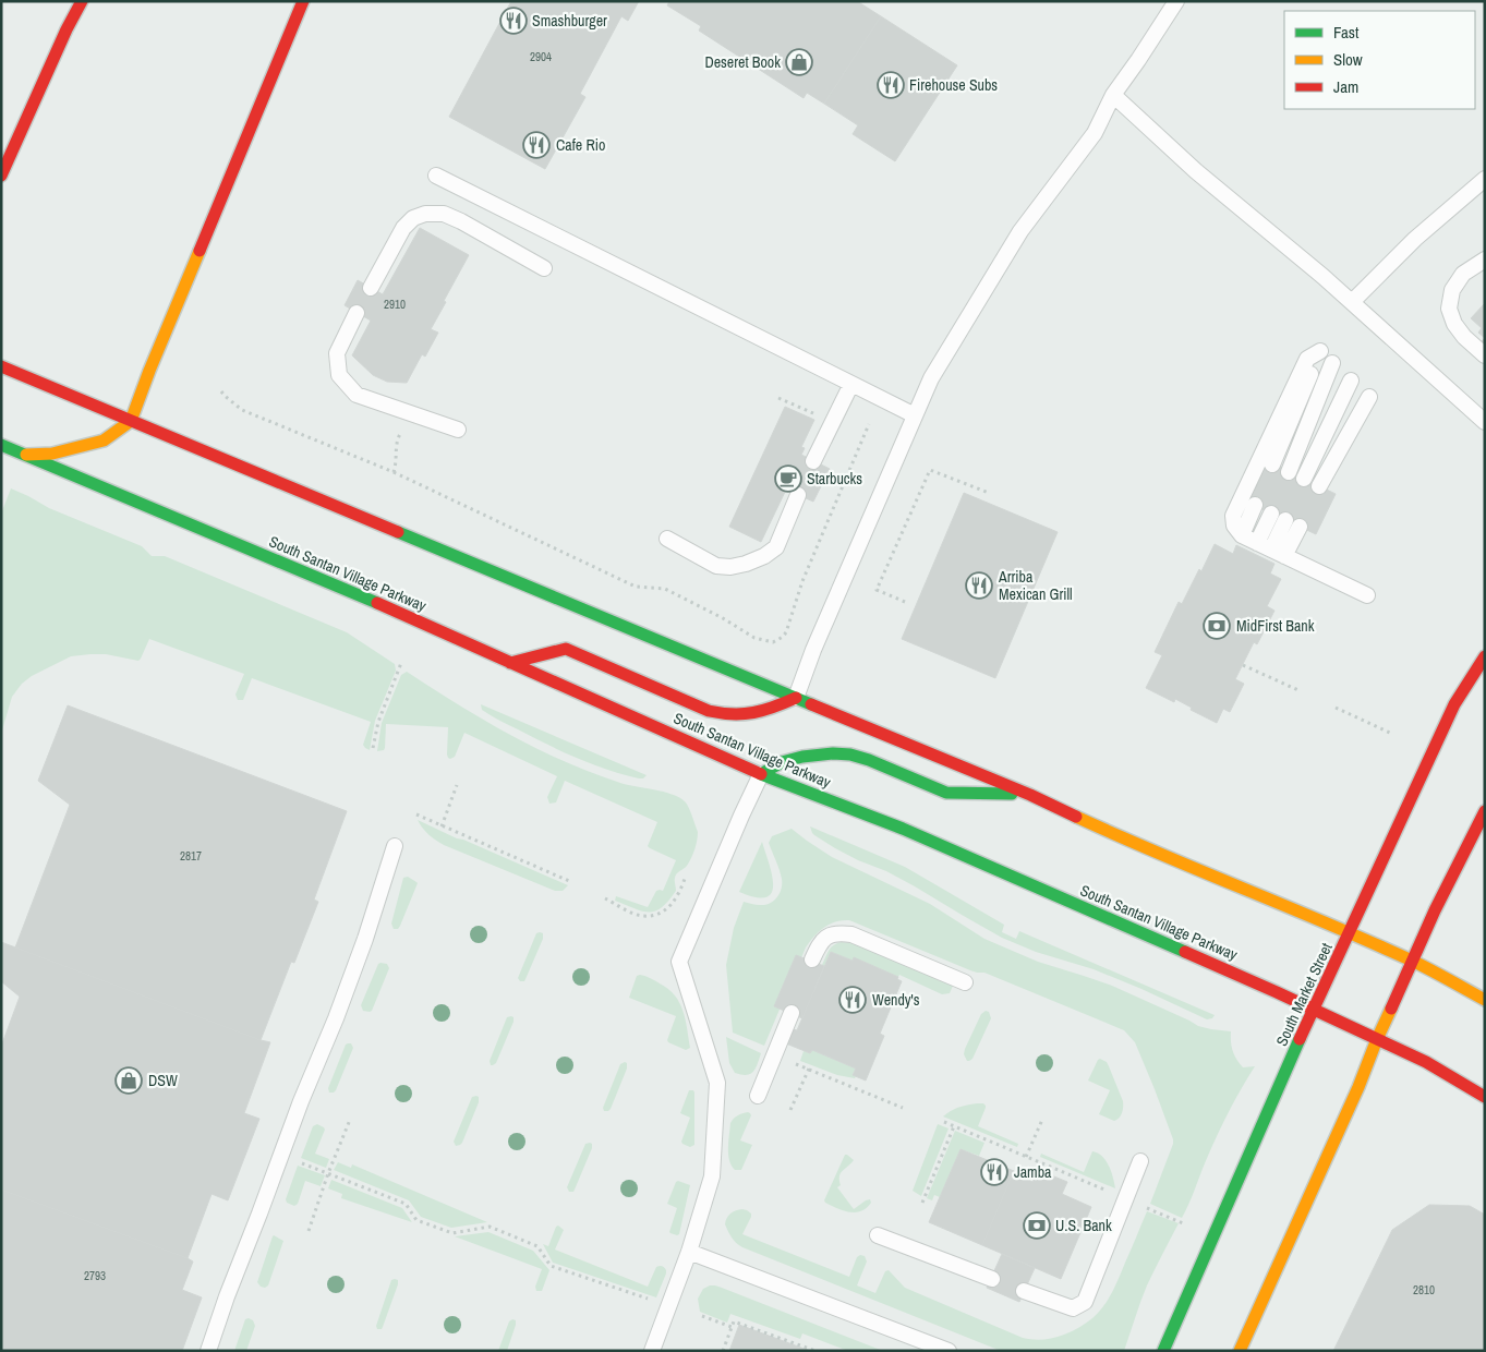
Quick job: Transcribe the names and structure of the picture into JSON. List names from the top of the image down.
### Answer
{
  "streets": {
    "main road": ["South Santan Village Parkway", "South Market Street"]
  },
  "crossings": [
    ["South Santan Village Parkway", "South Market Street"]
  ],
  "places": {
    "restaurant": [
      "Smashburger",
      "Firehouse Subs",
      "Cafe Rio",
      "Arriba Mexican Grill",
      "Wendy's",
      "Jamba"
    ],
    "shop": ["Deseret Book", "DSW"],
    "cafe": ["Starbucks"],
    "bank": ["MidFirst Bank", "U.S. Bank"]
  },
  "house_numbers": [
    "2904",
    "2910",
    "2817",
    "2793",
    "2810"
  ],
  "legend": ["Fast", "Slow", "Jam"]
}
